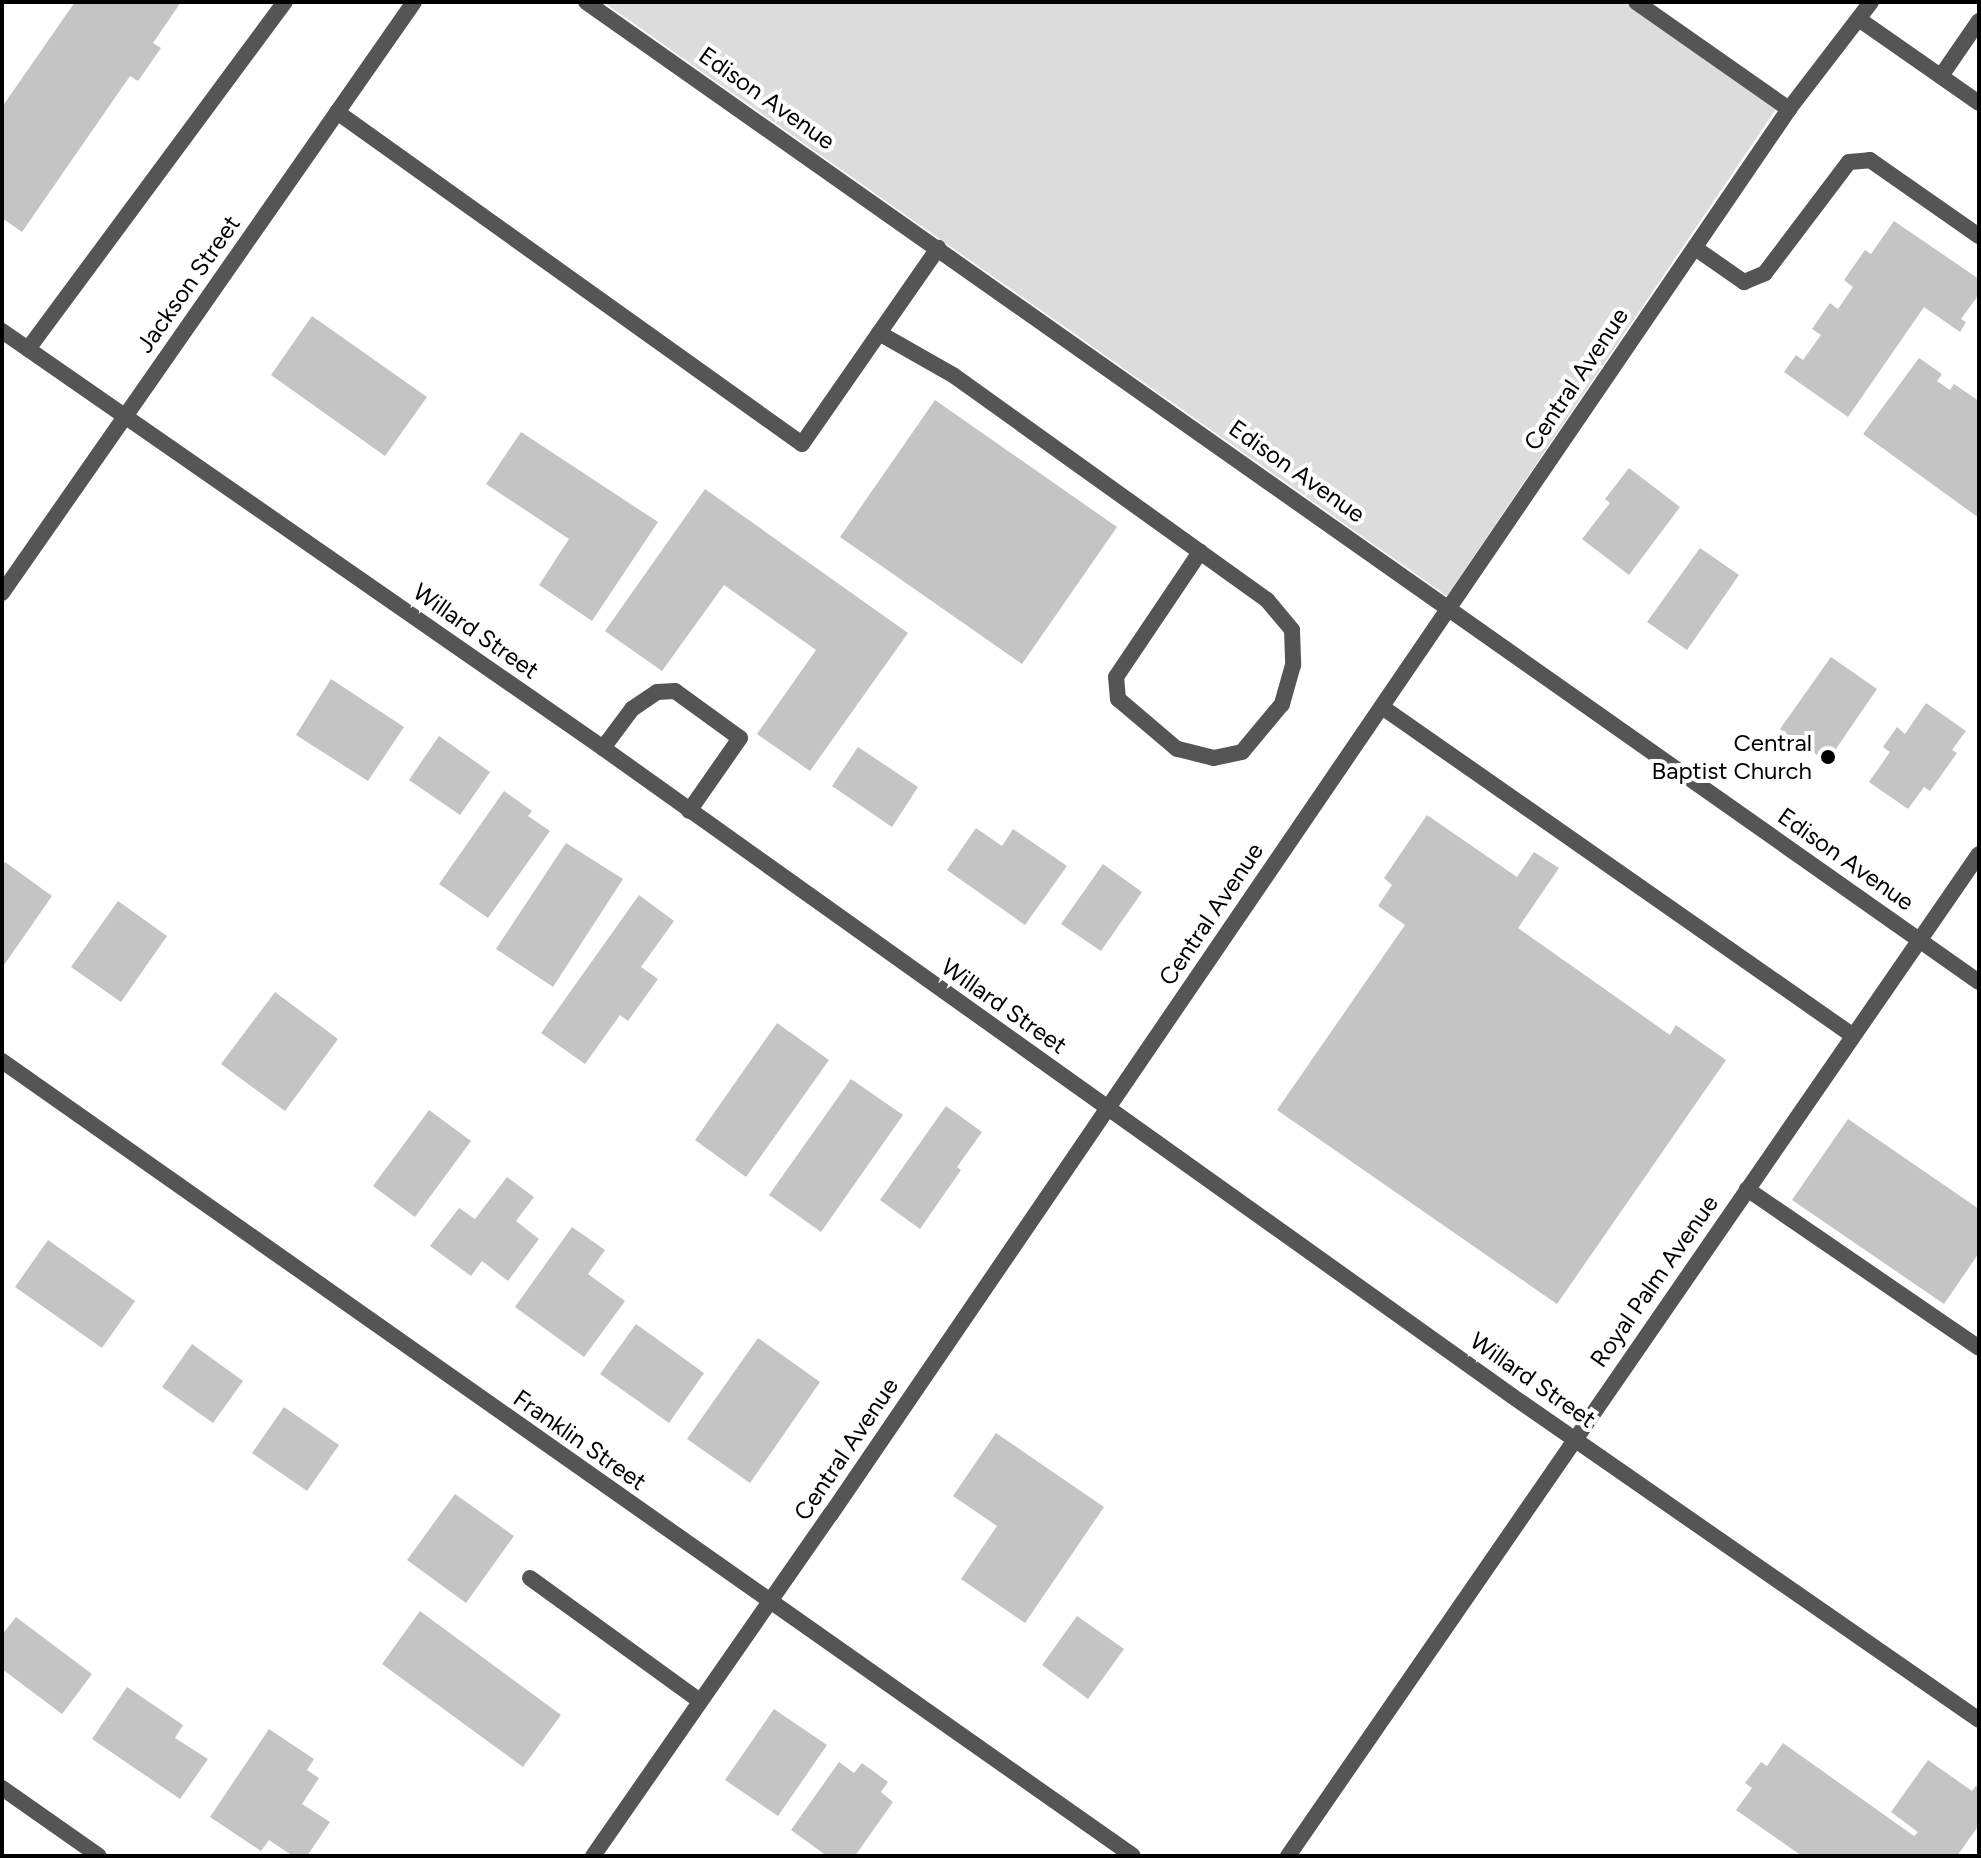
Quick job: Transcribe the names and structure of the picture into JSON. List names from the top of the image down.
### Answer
{
  "streets": {
    "street": [
      "Edison Avenue",
      "Jackson Street",
      "Central Avenue",
      "Willard Street",
      "Royal Palm Avenue",
      "Franklin Street"
    ]
  },
  "crossings": [
    ["Edison Avenue", "Central Avenue"],
    ["Edison Avenue", "Royal Palm Avenue"],
    ["Jackson Street", "Willard Street"],
    ["Central Avenue", "Willard Street"],
    ["Central Avenue", "Franklin Street"],
    ["Willard Street", "Royal Palm Avenue"]
  ],
  "places": ["Central Baptist Church"]
}
